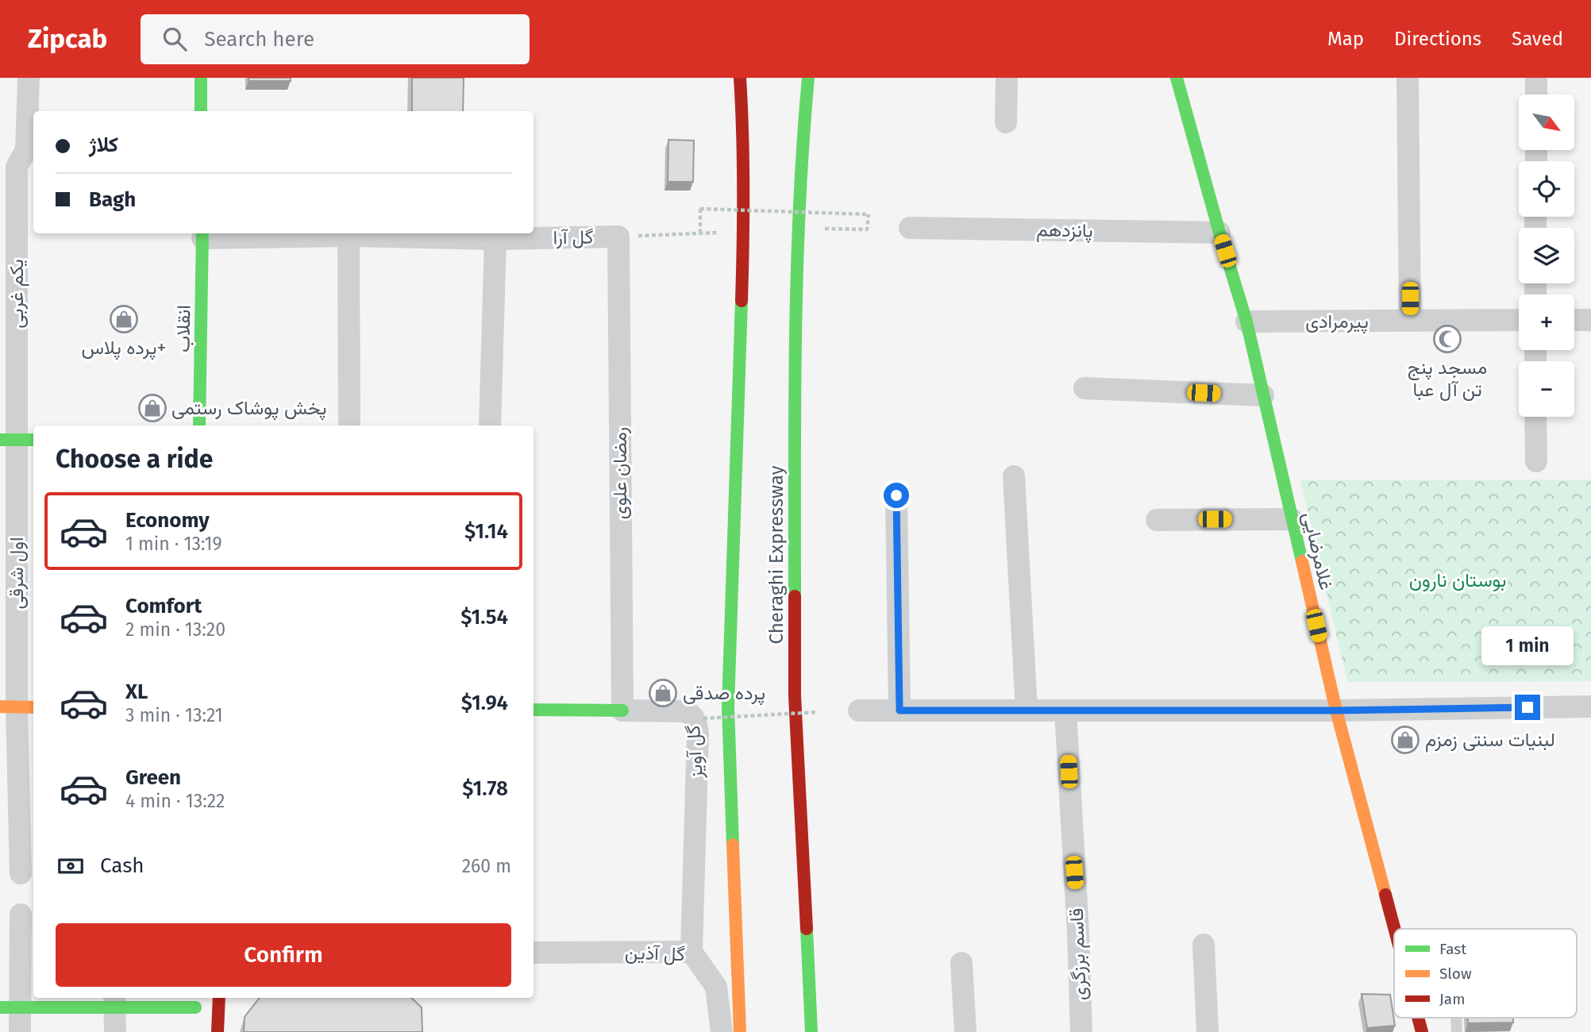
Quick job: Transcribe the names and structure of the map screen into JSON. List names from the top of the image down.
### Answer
{
  "streets": {
    "main road": [
      "انقلاب",
      "غلامرضایی",
      "Cheraghi Expressway",
      "گل آویز"
    ],
    "street": [
      "پانزدهم",
      "گل آرا",
      "یکم غربی",
      "پیرمرادی",
      "رمضان علوی",
      "اول شرقی",
      "گل آذین",
      "قاسم برزگری"
    ]
  },
  "crossings": [
    ["پانزدهم", "غلامرضایی"],
    ["گل آرا", "انقلاب"],
    ["گل آرا", "رمضان علوی"],
    ["گل آرا", "Cheraghi Expressway"],
    ["یکم غربی", "اول شرقی"],
    ["پیرمرادی", "غلامرضایی"],
    ["رمضان علوی", "گل آویز"],
    ["گل آویز", "گل آذین"]
  ],
  "parks": ["بوستان نارون"],
  "places": {
    "shop": [
      "پرده پلاس+",
      "پخش پوشاک رستمی",
      "پرده صدقی",
      "لبنیات سنتی زمزم"
    ],
    "mosque": ["مسجد پنج تن آل عبا"]
  },
  "legend": ["Fast", "Slow", "Jam"],
  "north": "bottom right",
  "page": {
    "header": "Zipcab",
    "search": "Search here",
    "nav": ["Map", "Directions", "Saved"],
    "map_buttons": ["+", "−"],
    "banner": ["کلاژ", "Bagh"],
    "heading": "Choose a ride",
    "list": [
      {
        "name": "Economy",
        "note": "1 min · 13:19",
        "value": "$1.14"
      },
      {
        "name": "Comfort",
        "note": "2 min · 13:20",
        "value": "$1.54"
      },
      {
        "name": "XL",
        "note": "3 min · 13:21",
        "value": "$1.94"
      },
      {
        "name": "Green",
        "note": "4 min · 13:22",
        "value": "$1.78"
      }
    ],
    "bubble": "1 min",
    "pay": ["Cash", "260 m"],
    "buttons": "Confirm"
  }
}
